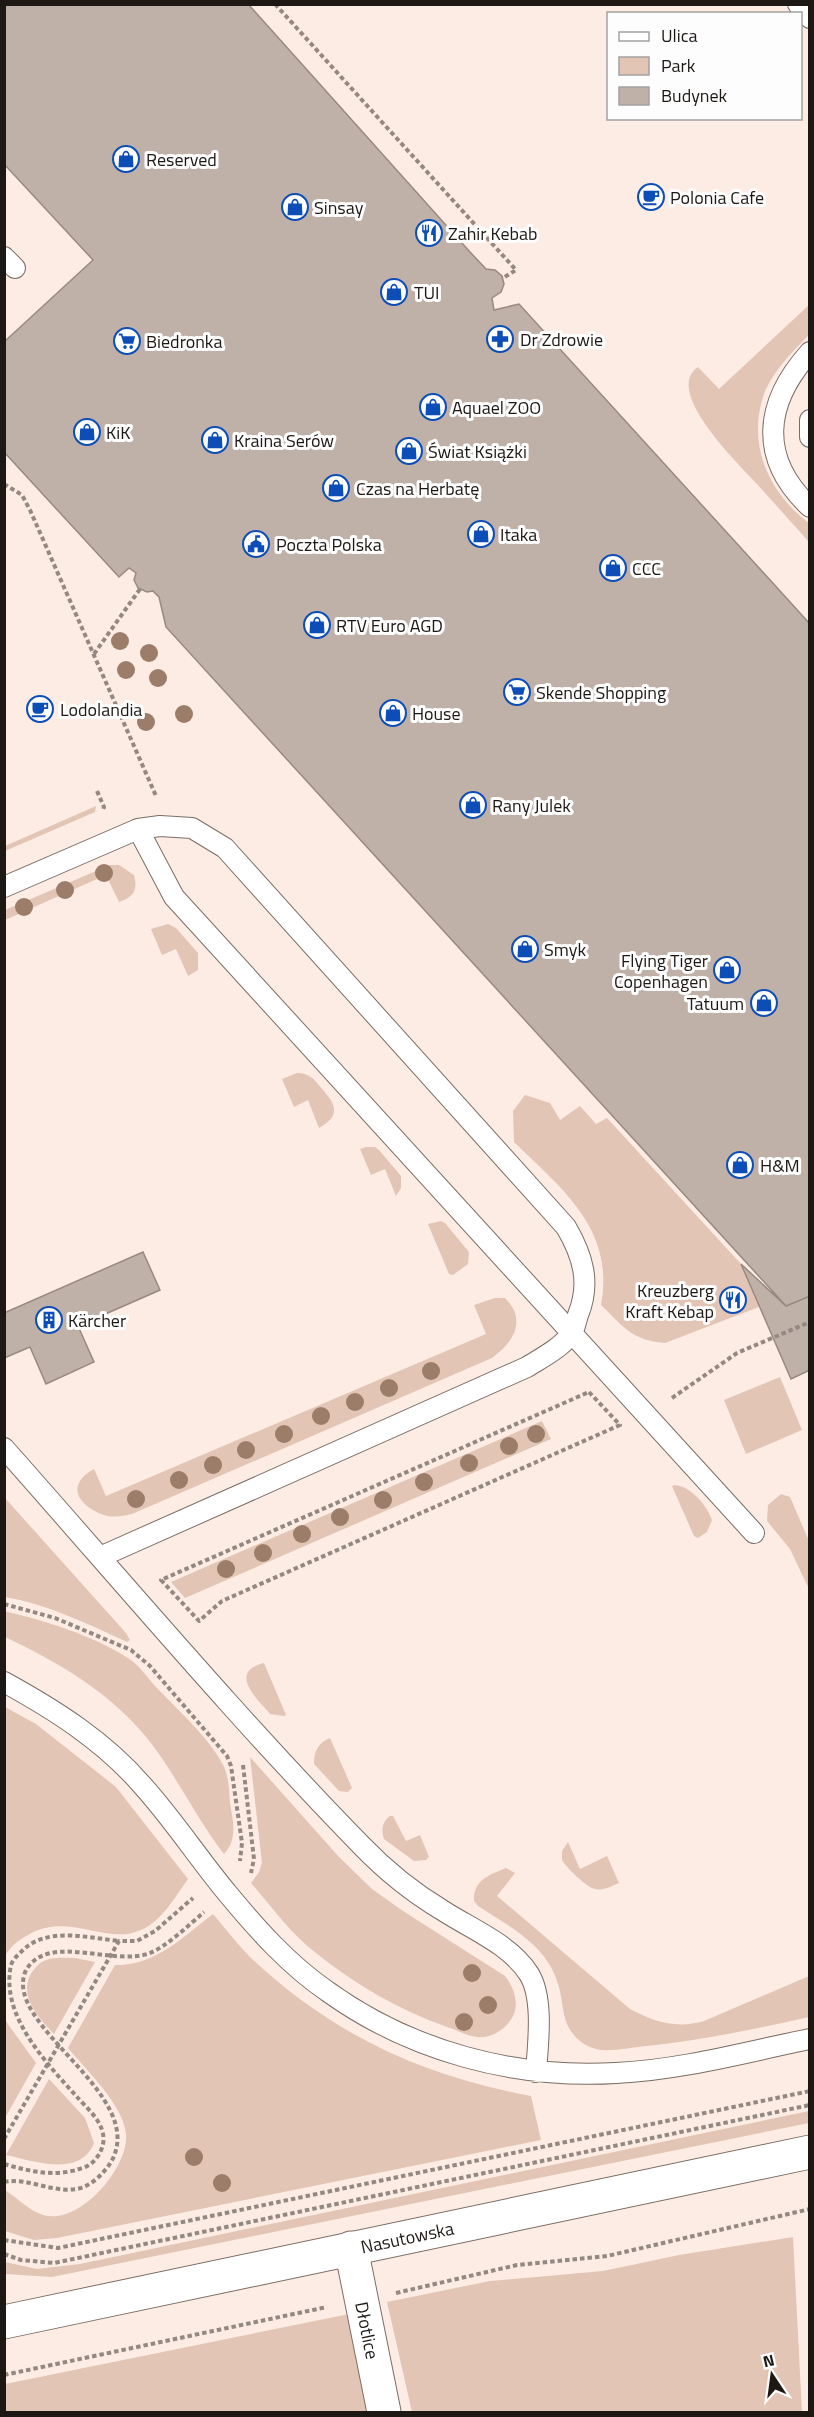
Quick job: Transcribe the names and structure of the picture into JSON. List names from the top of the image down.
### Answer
{
  "streets": {
    "street": ["Nasutowska", "Dłotlice"]
  },
  "crossings": [
    ["Nasutowska", "Dłotlice"]
  ],
  "places": {
    "shop": [
      "Reserved",
      "Sinsay",
      "TUI",
      "Aquael ZOO",
      "KiK",
      "Kraina Serów",
      "Świat Książki",
      "Czas na Herbatę",
      "Itaka",
      "CCC",
      "RTV Euro AGD",
      "House",
      "Rany Julek",
      "Smyk",
      "Flying Tiger Copenhagen",
      "Tatuum",
      "H&M"
    ],
    "cafe": ["Polonia Cafe", "Lodolandia"],
    "restaurant": ["Zahir Kebab", "Kreuzberg Kraft Kebap"],
    "pharmacy": ["Dr Zdrowie"],
    "supermarket": ["Biedronka", "Skende Shopping"],
    "public building": ["Poczta Polska"],
    "building": ["Kärcher"]
  },
  "legend": ["Ulica", "Park", "Budynek"],
  "north": "top"
}
